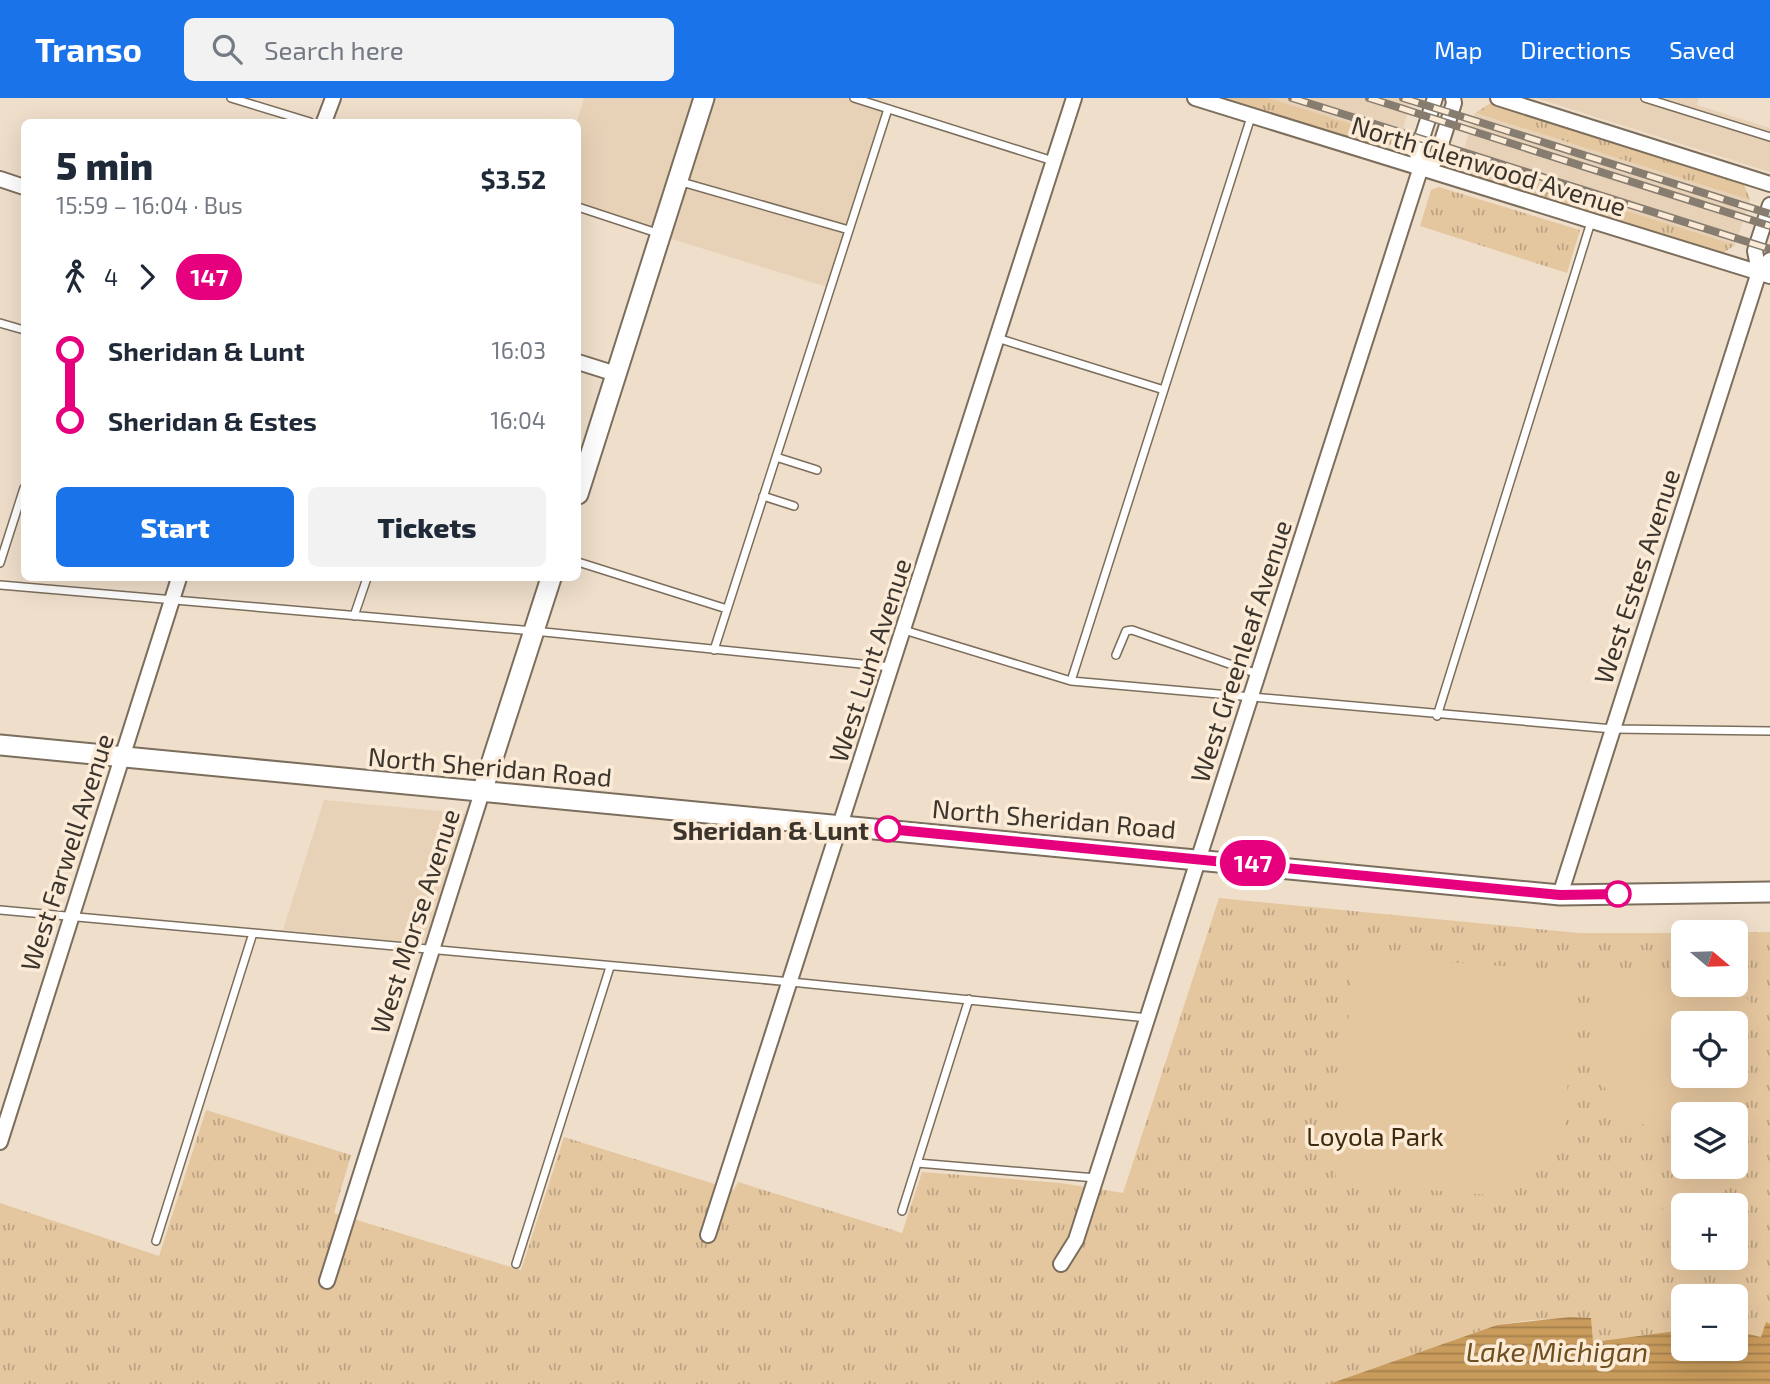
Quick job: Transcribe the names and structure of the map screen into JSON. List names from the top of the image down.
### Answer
{
  "streets": {
    "main road": ["North Sheridan Road", "West Morse Avenue"],
    "street": [
      "North Glenwood Avenue",
      "West Estes Avenue",
      "West Greenleaf Avenue",
      "West Lunt Avenue",
      "West Farwell Avenue"
    ]
  },
  "crossings": [
    ["North Glenwood Avenue", "West Estes Avenue"],
    ["North Glenwood Avenue", "West Greenleaf Avenue"],
    ["West Estes Avenue", "North Sheridan Road"],
    ["West Greenleaf Avenue", "North Sheridan Road"],
    ["West Lunt Avenue", "North Sheridan Road"],
    ["North Sheridan Road", "West Farwell Avenue"],
    ["North Sheridan Road", "West Morse Avenue"]
  ],
  "water": ["Lake Michigan"],
  "parks": ["Loyola Park"],
  "places": ["Sheridan & Lunt"],
  "lines": ["bus line 147"],
  "north": "right",
  "page": {
    "header": "Transo",
    "search": "Search here",
    "nav": ["Map", "Directions", "Saved"],
    "on_map": "147",
    "heading": ["5 min", "15:59 – 16:04 · Bus", "$3.52"],
    "legs": ["4", "147"],
    "list": [
      {
        "name": "Sheridan & Lunt",
        "value": "16:03"
      },
      {
        "name": "Sheridan & Estes",
        "value": "16:04"
      }
    ],
    "buttons": ["Start", "Tickets"],
    "map_buttons": ["+", "−"]
  }
}
